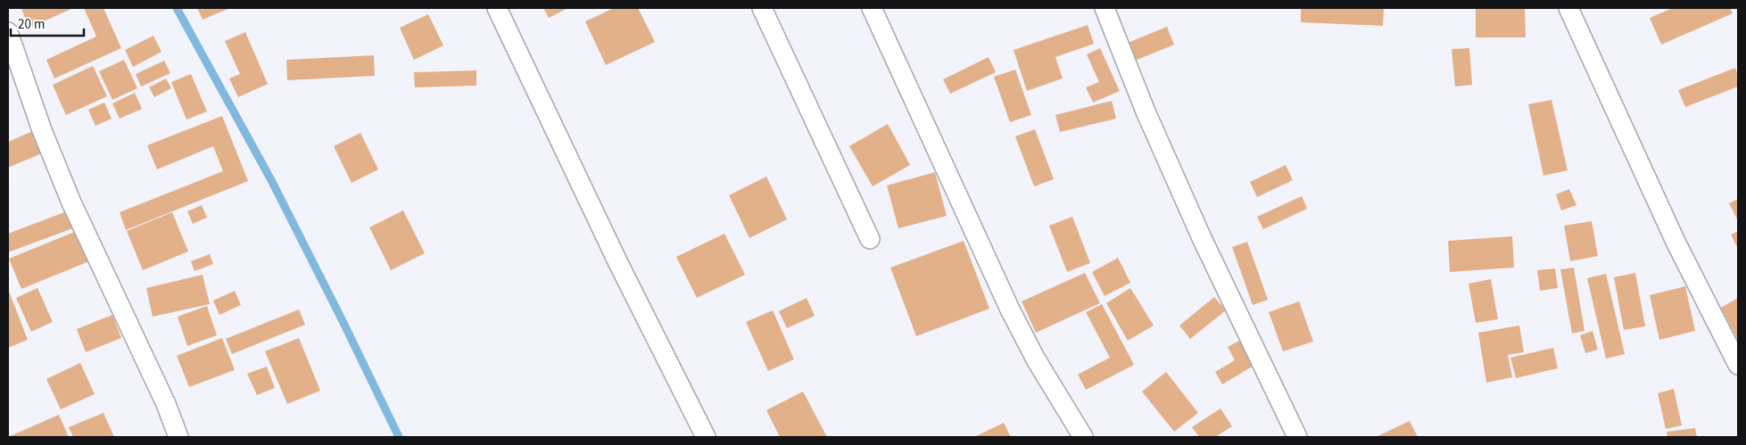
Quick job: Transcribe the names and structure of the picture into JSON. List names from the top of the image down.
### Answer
{
  "scale_bar": "20 m"
}
